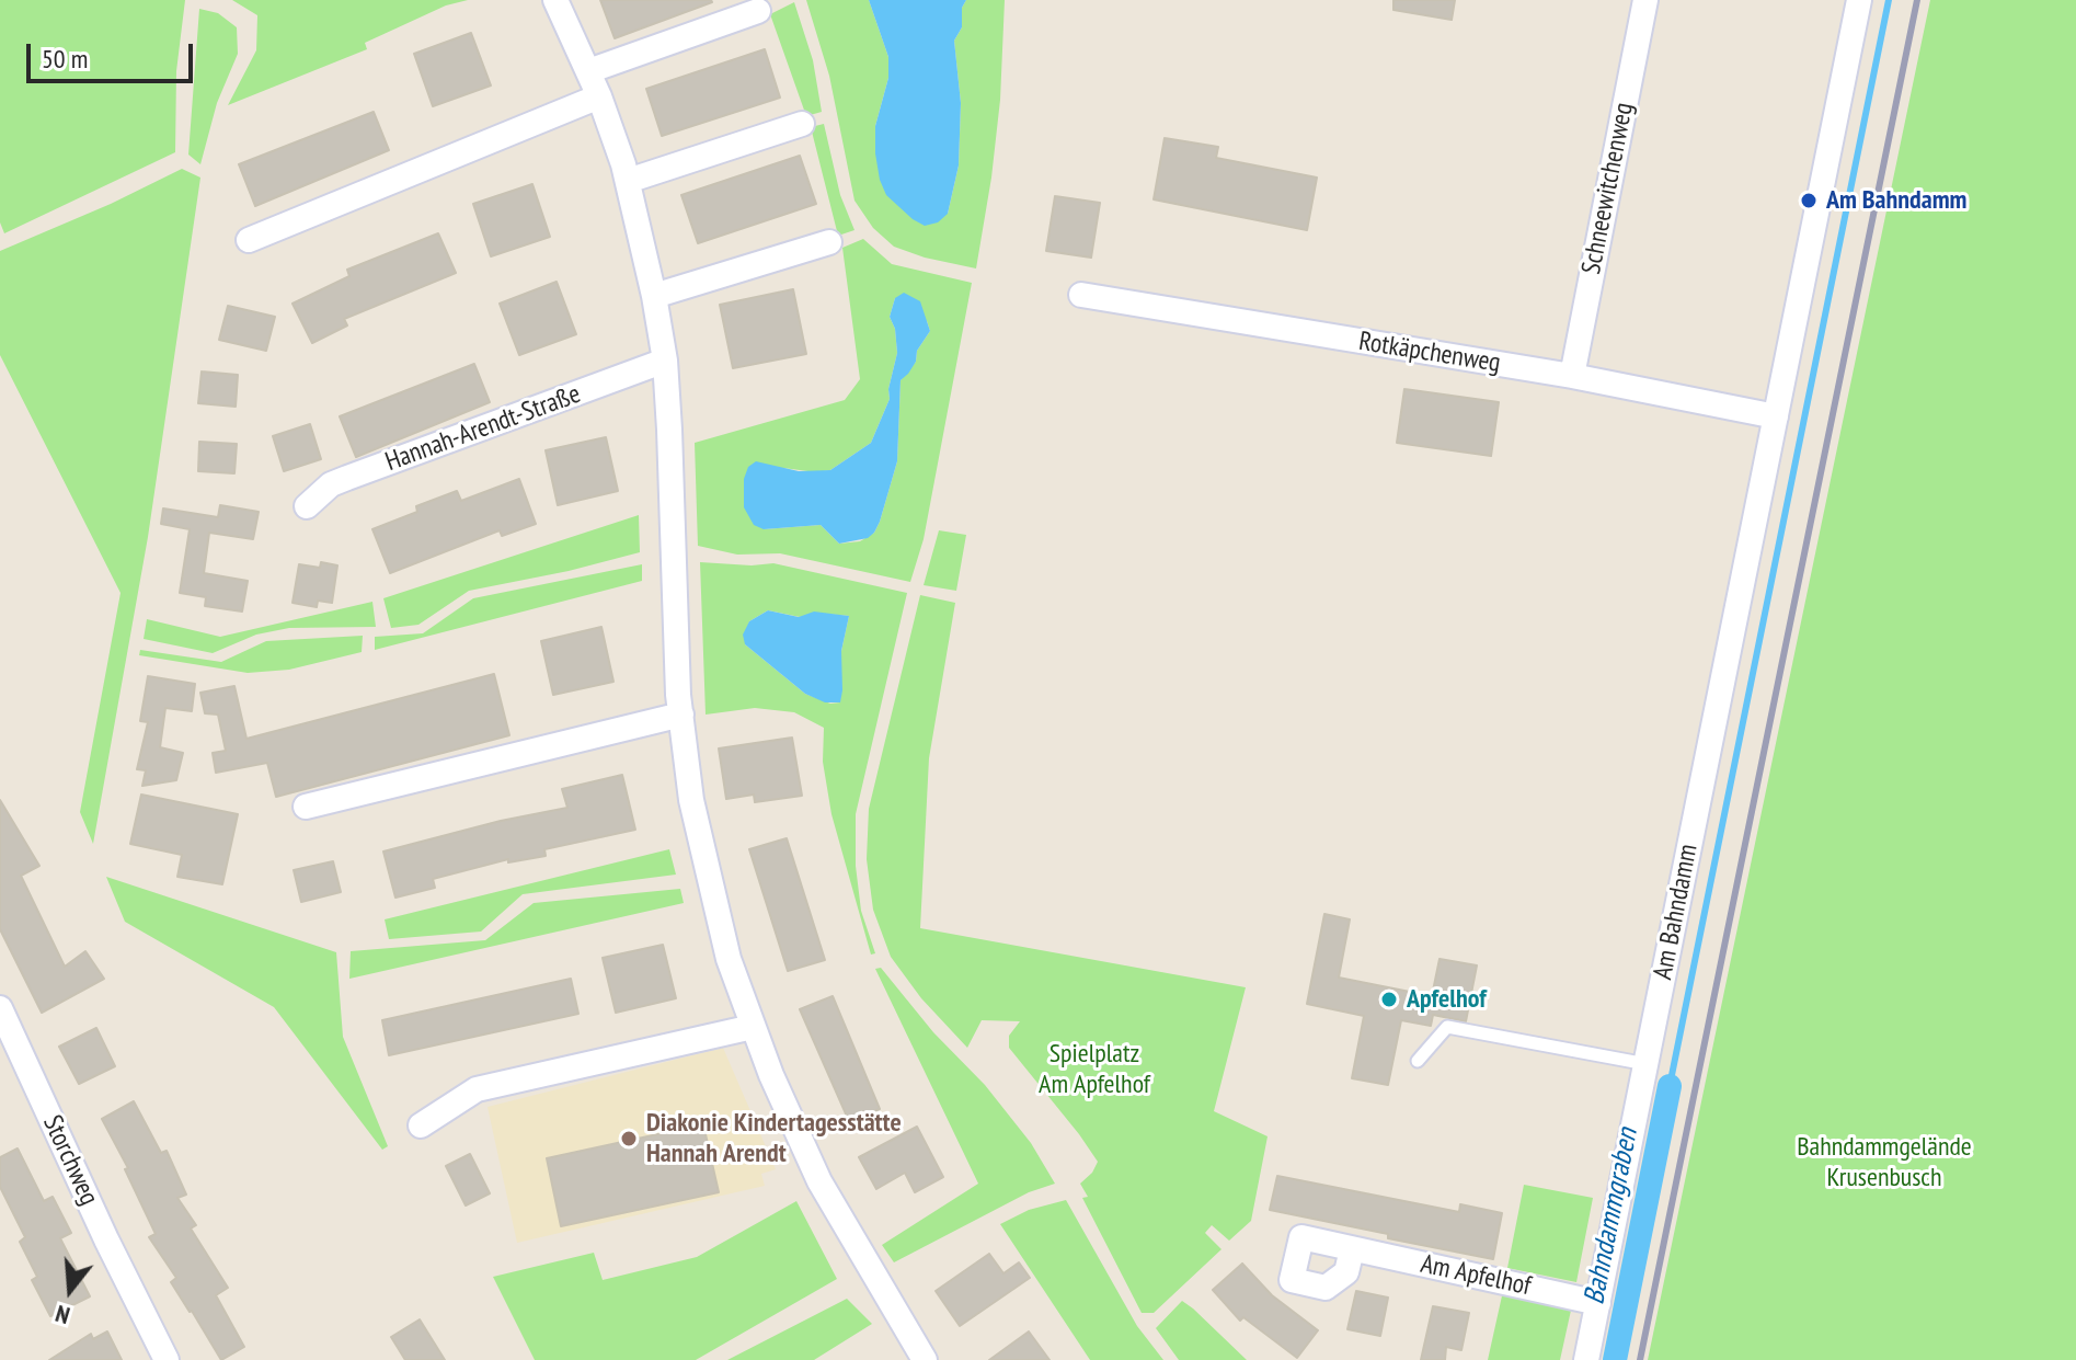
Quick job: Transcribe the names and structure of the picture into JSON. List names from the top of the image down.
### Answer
{
  "streets": {
    "street": [
      "Schneewitchenweg",
      "Rotkäpchenweg",
      "Hannah-Arendt-Straße",
      "Am Bahndamm",
      "Storchweg",
      "Am Apfelhof"
    ]
  },
  "crossings": [
    ["Schneewitchenweg", "Rotkäpchenweg"],
    ["Rotkäpchenweg", "Am Bahndamm"],
    ["Am Bahndamm", "Am Apfelhof"]
  ],
  "water": ["Bahndammgraben"],
  "parks": ["Spielplatz Am Apfelhof", "Bahndammgelände Krusenbusch"],
  "places": ["Am Bahndamm", "Apfelhof", "Diakonie Kindertagesstätte Hannah Arendt"],
  "scale_bar": "50 m",
  "north": "bottom"
}
